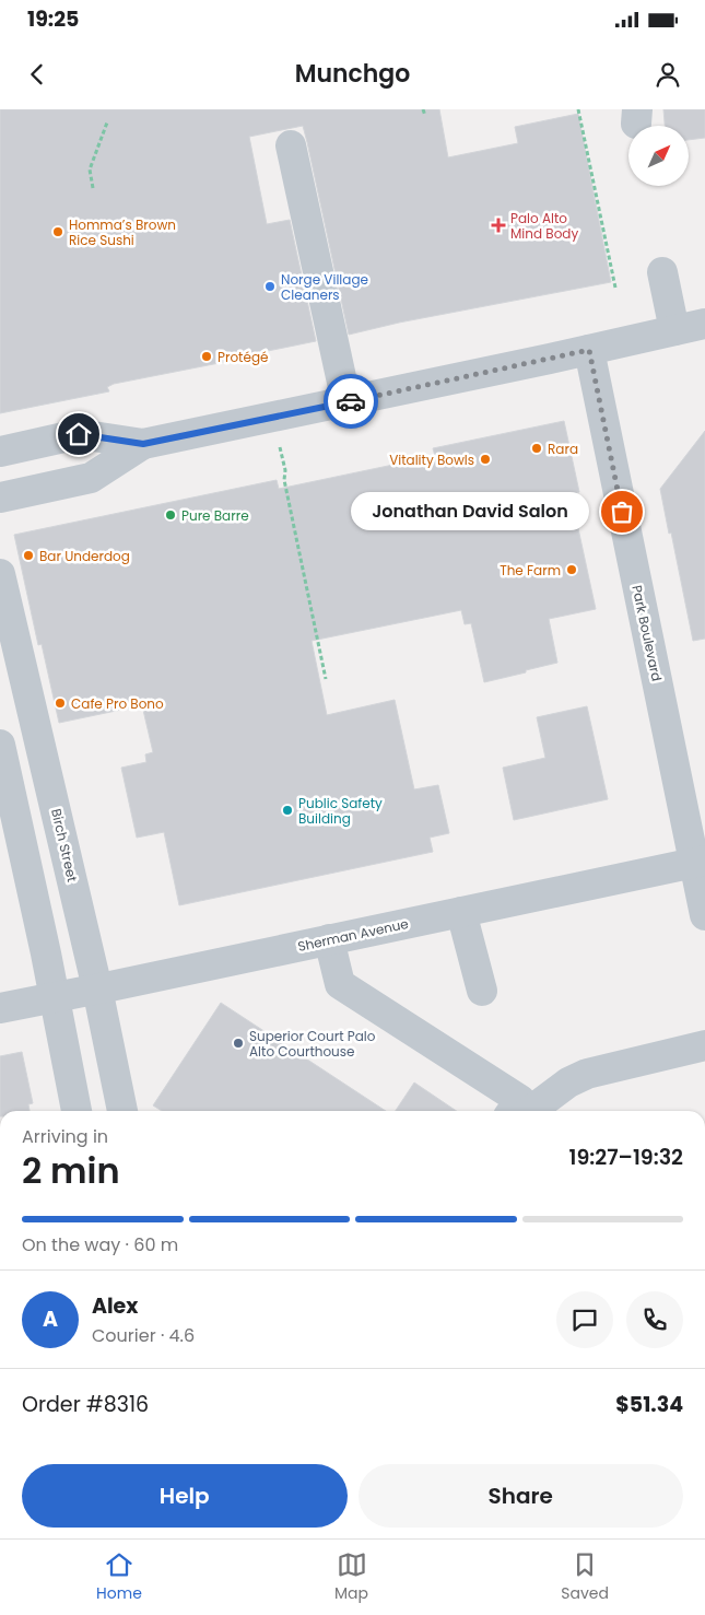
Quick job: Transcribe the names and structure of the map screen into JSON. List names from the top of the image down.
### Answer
{
  "streets": {
    "street": ["Park Boulevard", "Birch Street", "Sherman Avenue"]
  },
  "crossings": [
    ["Park Boulevard", "Sherman Avenue"],
    ["Birch Street", "Sherman Avenue"]
  ],
  "places": {
    "health": ["Palo Alto Mind Body"],
    "other": [
      "Homma’s Brown Rice Sushi",
      "Norge Village Cleaners",
      "Protégé",
      "Rara",
      "Vitality Bowls",
      "Jonathan David Salon",
      "Pure Barre",
      "Bar Underdog",
      "The Farm",
      "Cafe Pro Bono",
      "Public Safety Building",
      "Superior Court Palo Alto Courthouse"
    ]
  },
  "north": "top right",
  "page": {
    "status": "19:25",
    "header": "Munchgo",
    "bubble": "Jonathan David Salon",
    "heading": ["2 min", "Arriving in", "19:27–19:32"],
    "panel": [
      "Alex",
      "Courier · 4.6",
      "Order #8316",
      "$51.34"
    ],
    "bar": "On the way · 60 m",
    "round": "A",
    "buttons": ["Help", "Share"],
    "tabs": ["Home", "Map", "Saved"]
  }
}
